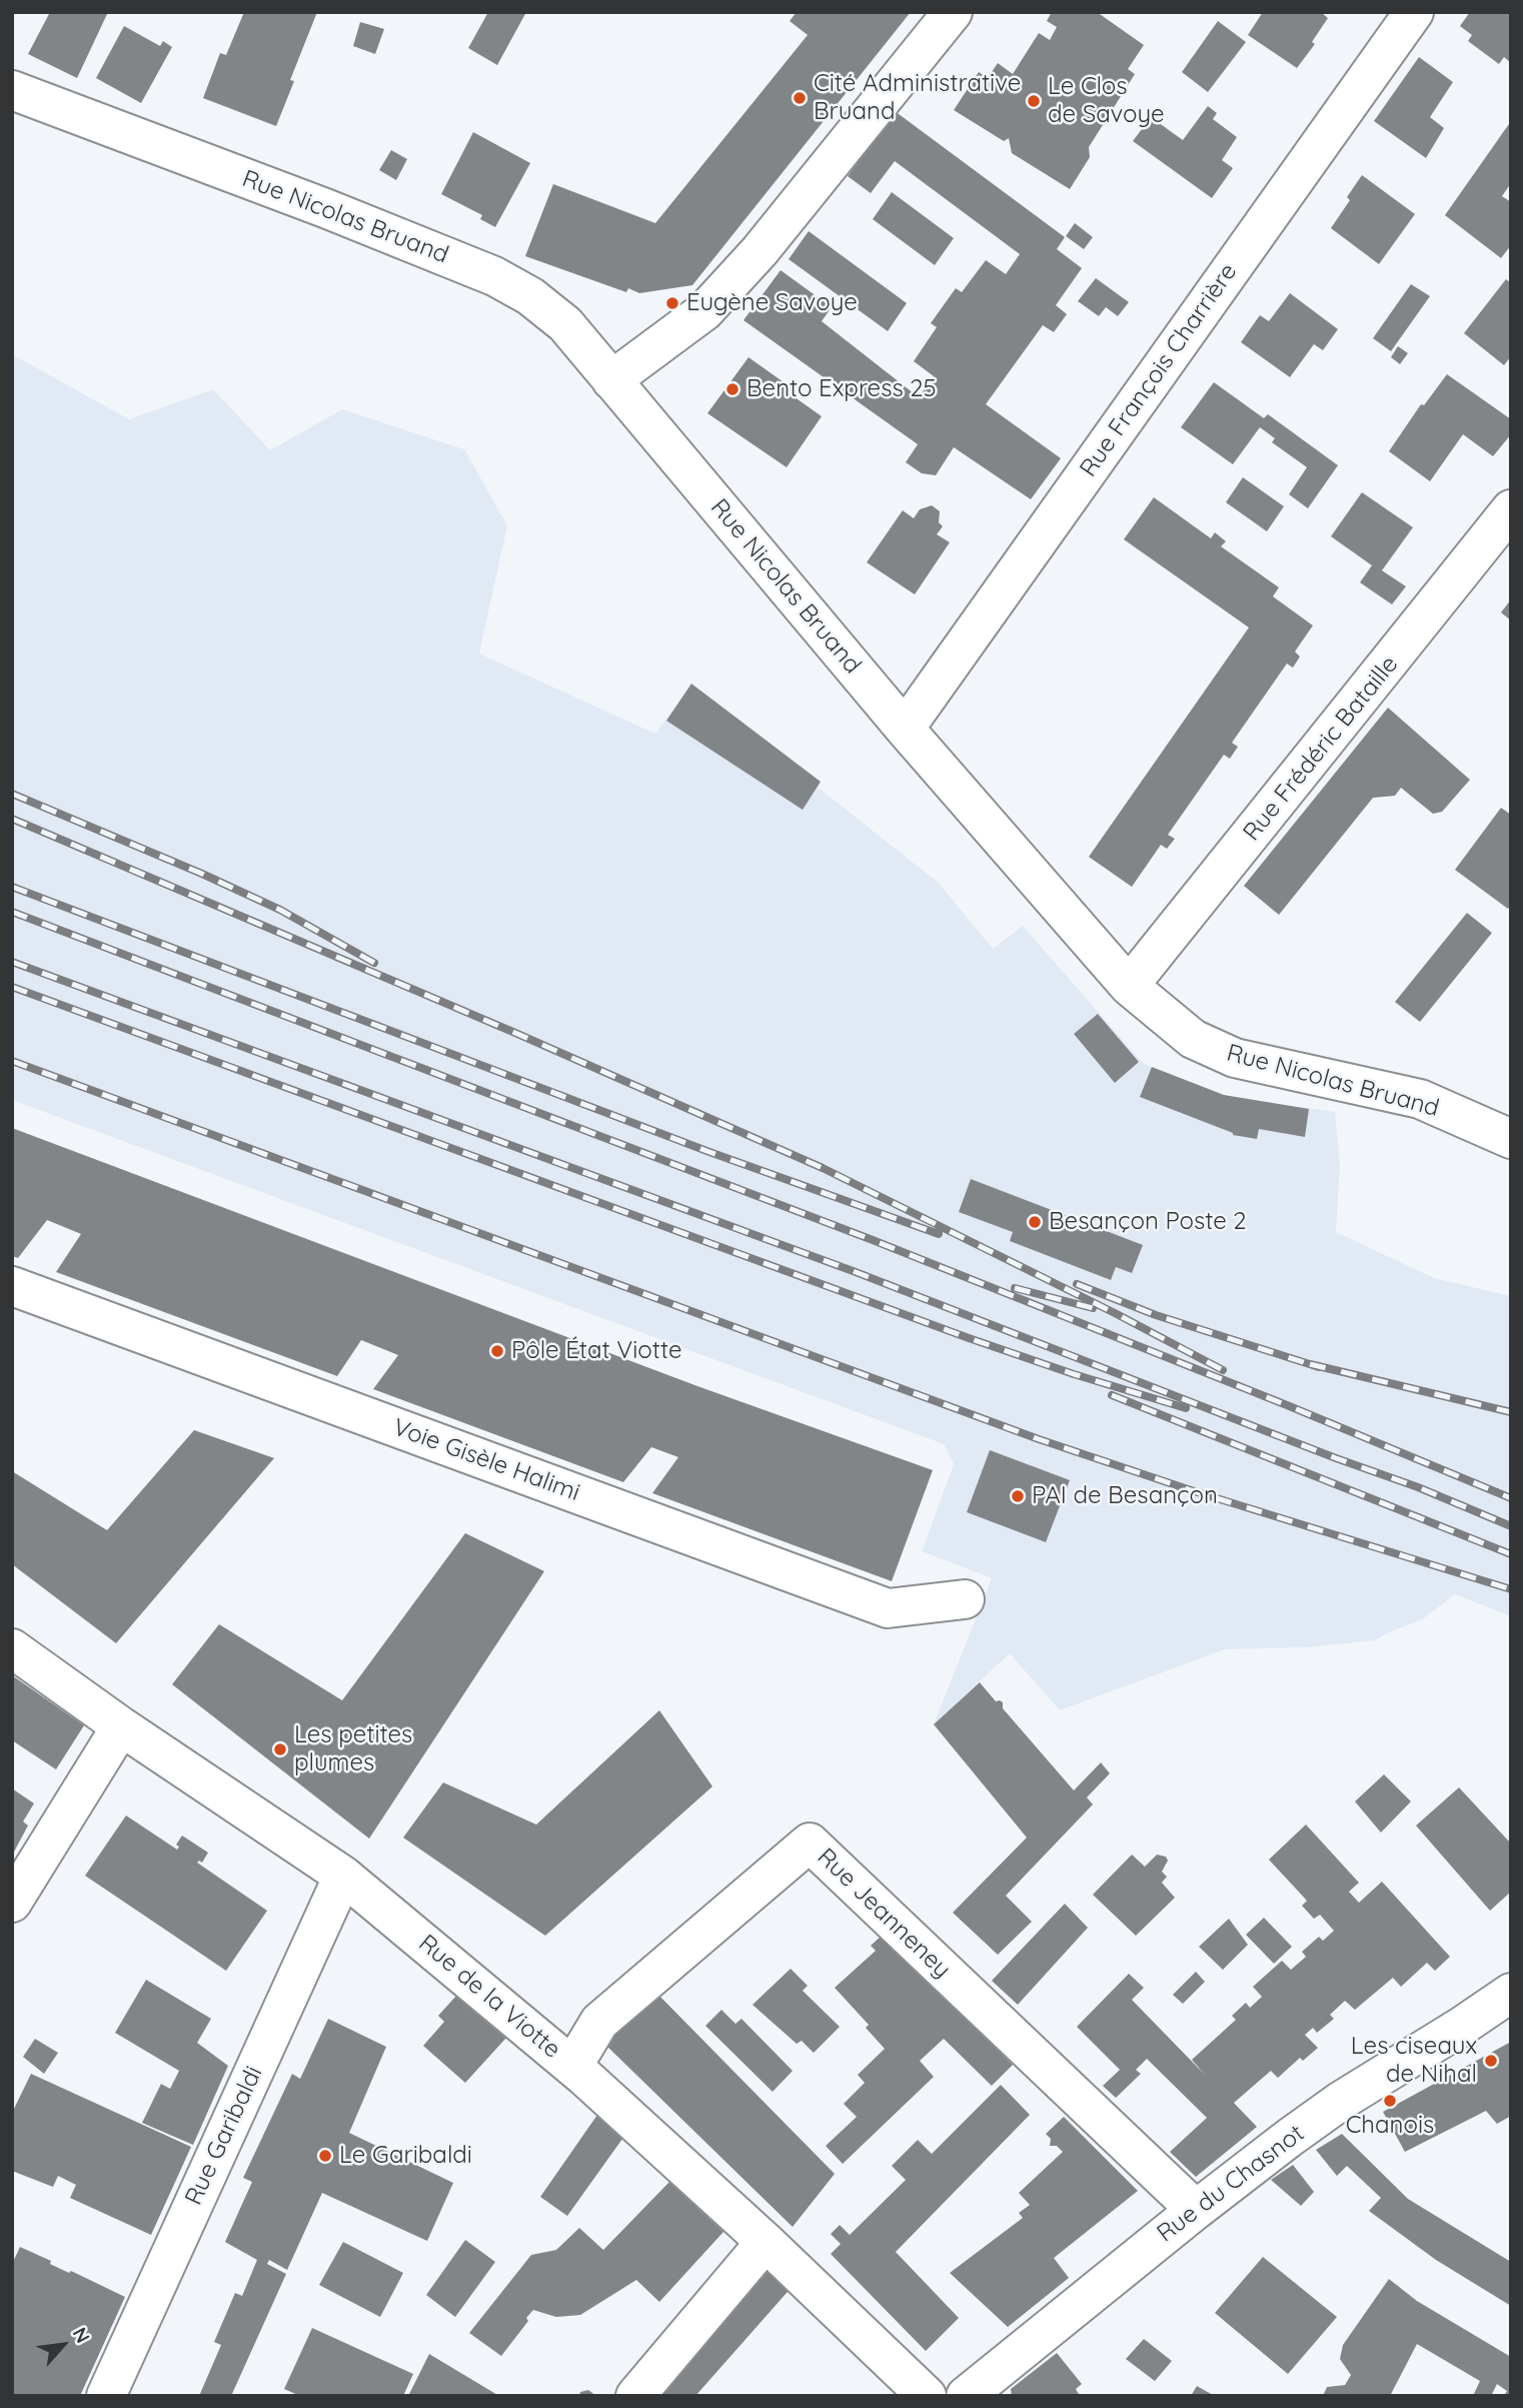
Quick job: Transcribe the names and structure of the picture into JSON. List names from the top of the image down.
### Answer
{
  "streets": {
    "street": [
      "Rue Nicolas Bruand",
      "Rue François Charrière",
      "Rue Frédéric Bataille",
      "Voie Gisèle Halimi",
      "Rue Jeanneney",
      "Rue de la Viotte",
      "Rue Garibaldi",
      "Rue du Chasnot"
    ]
  },
  "crossings": [
    ["Rue Nicolas Bruand", "Rue François Charrière"],
    ["Rue Nicolas Bruand", "Rue Frédéric Bataille"],
    ["Rue Jeanneney", "Rue de la Viotte"],
    ["Rue Jeanneney", "Rue du Chasnot"],
    ["Rue de la Viotte", "Rue Garibaldi"]
  ],
  "places": [
    "Cité Administrative Bruand",
    "Le Clos de Savoye",
    "Eugène Savoye",
    "Bento Express 25",
    "Besançon Poste 2",
    "Pôle État Viotte",
    "PAI de Besançon",
    "Les petites plumes",
    "Les ciseaux de Nihal",
    "Chanois",
    "Le Garibaldi"
  ],
  "north": "top right"
}
